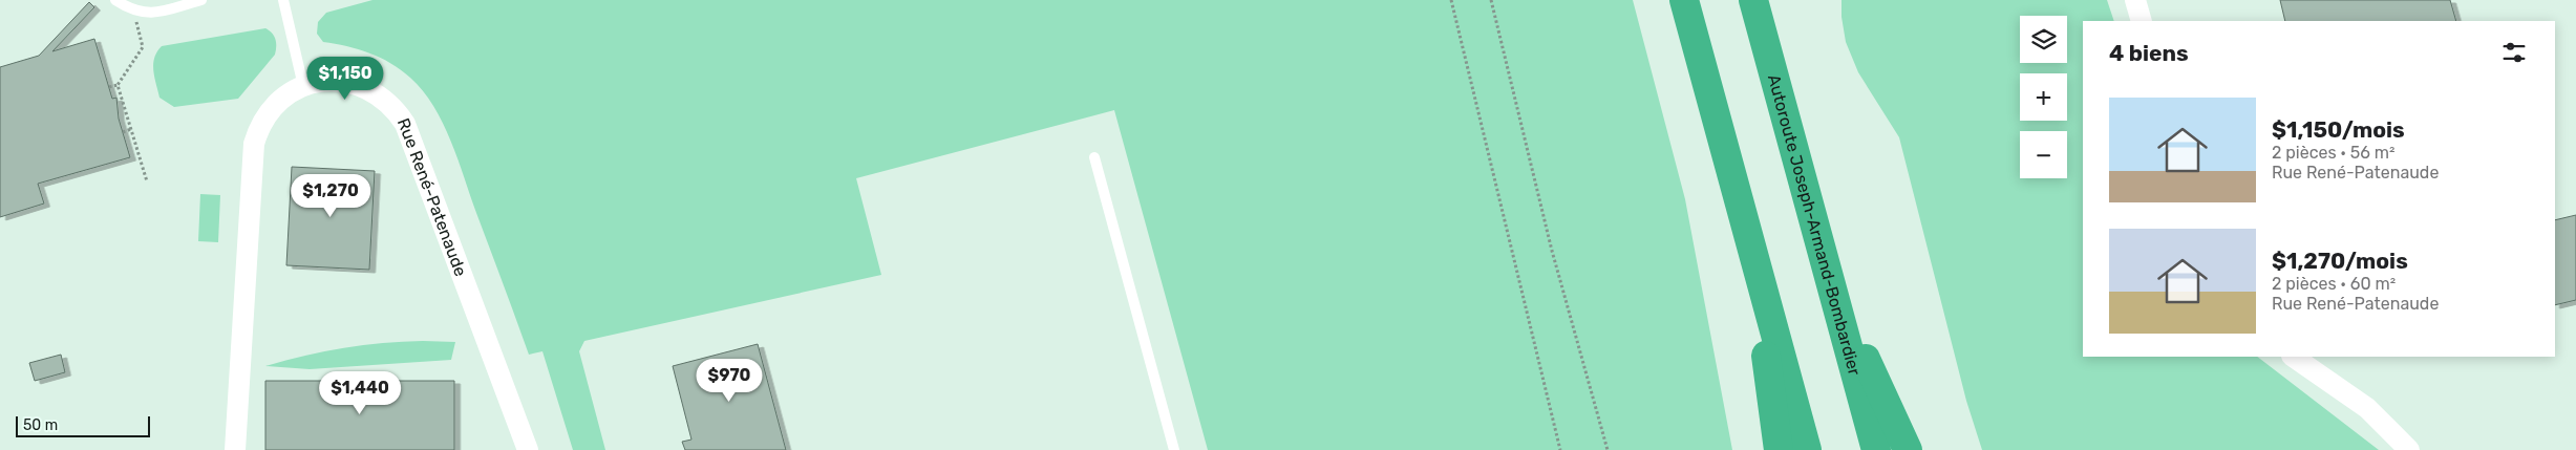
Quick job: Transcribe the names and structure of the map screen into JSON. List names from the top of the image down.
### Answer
{
  "streets": {
    "highway": ["Autoroute Joseph-Armand-Bombardier"],
    "street": ["Rue René-Patenaude"]
  },
  "scale_bar": "50 m",
  "page": {
    "map_buttons": ["+", "−"],
    "heading": "4 biens",
    "price": [
      "$1,150",
      "$1,270",
      "$970",
      "$1,440"
    ],
    "list": [
      {
        "name": "$1,150/mois",
        "note": "2 pièces · 56 m² · Rue René-Patenaude"
      },
      {
        "name": "$1,270/mois",
        "note": "2 pièces · 60 m² · Rue René-Patenaude"
      }
    ],
    "scale": "50 m"
  }
}
